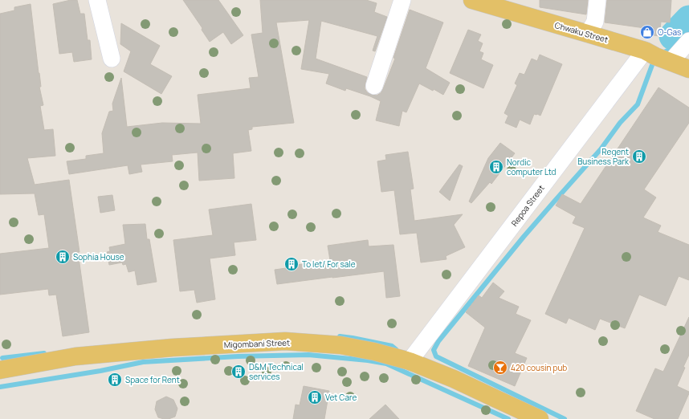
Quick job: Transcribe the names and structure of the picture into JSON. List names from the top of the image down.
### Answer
{
  "streets": {
    "main road": ["Chwaku Street", "Migombani Street"],
    "street": ["Repoa Street"]
  },
  "crossings": [
    ["Chwaku Street", "Repoa Street"],
    ["Repoa Street", "Migombani Street"]
  ],
  "places": {
    "shop": ["O-Gas"],
    "building": [
      "Regent Business Park",
      "Nordic computer Ltd",
      "Sophia House",
      "To let/ For sale",
      "D&M Technical services",
      "Space for Rent",
      "Vet Care"
    ],
    "bar": ["420 cousin pub"]
  }
}
